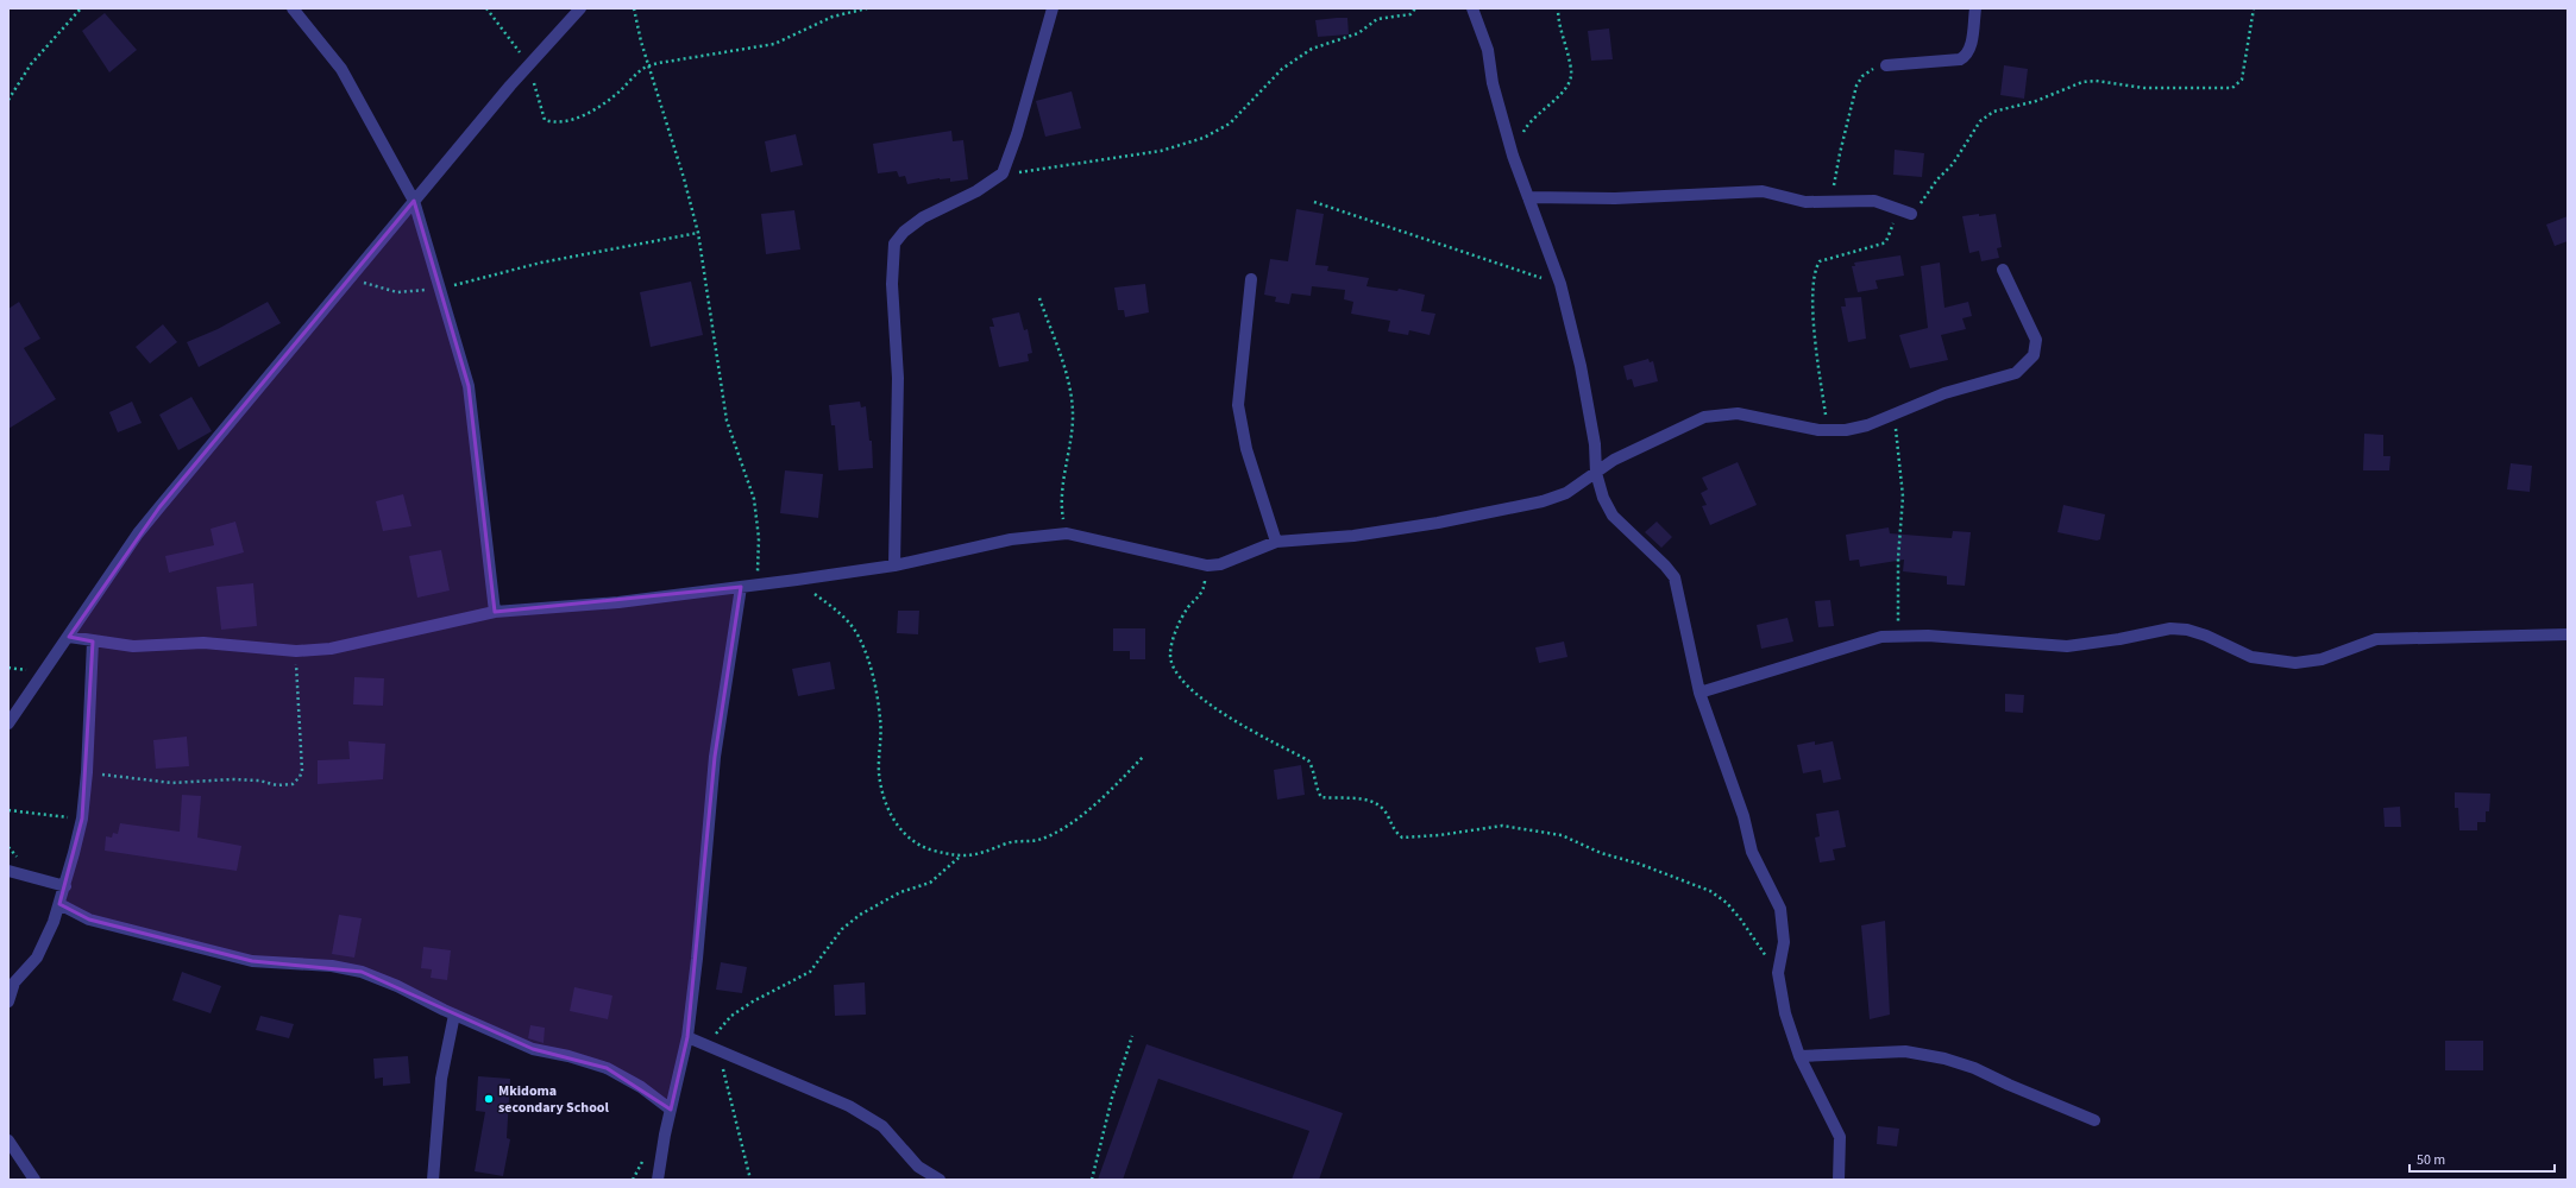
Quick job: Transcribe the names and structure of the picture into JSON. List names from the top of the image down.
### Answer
{
  "places": ["Mkidoma secondary School"],
  "scale_bar": "50 m"
}
